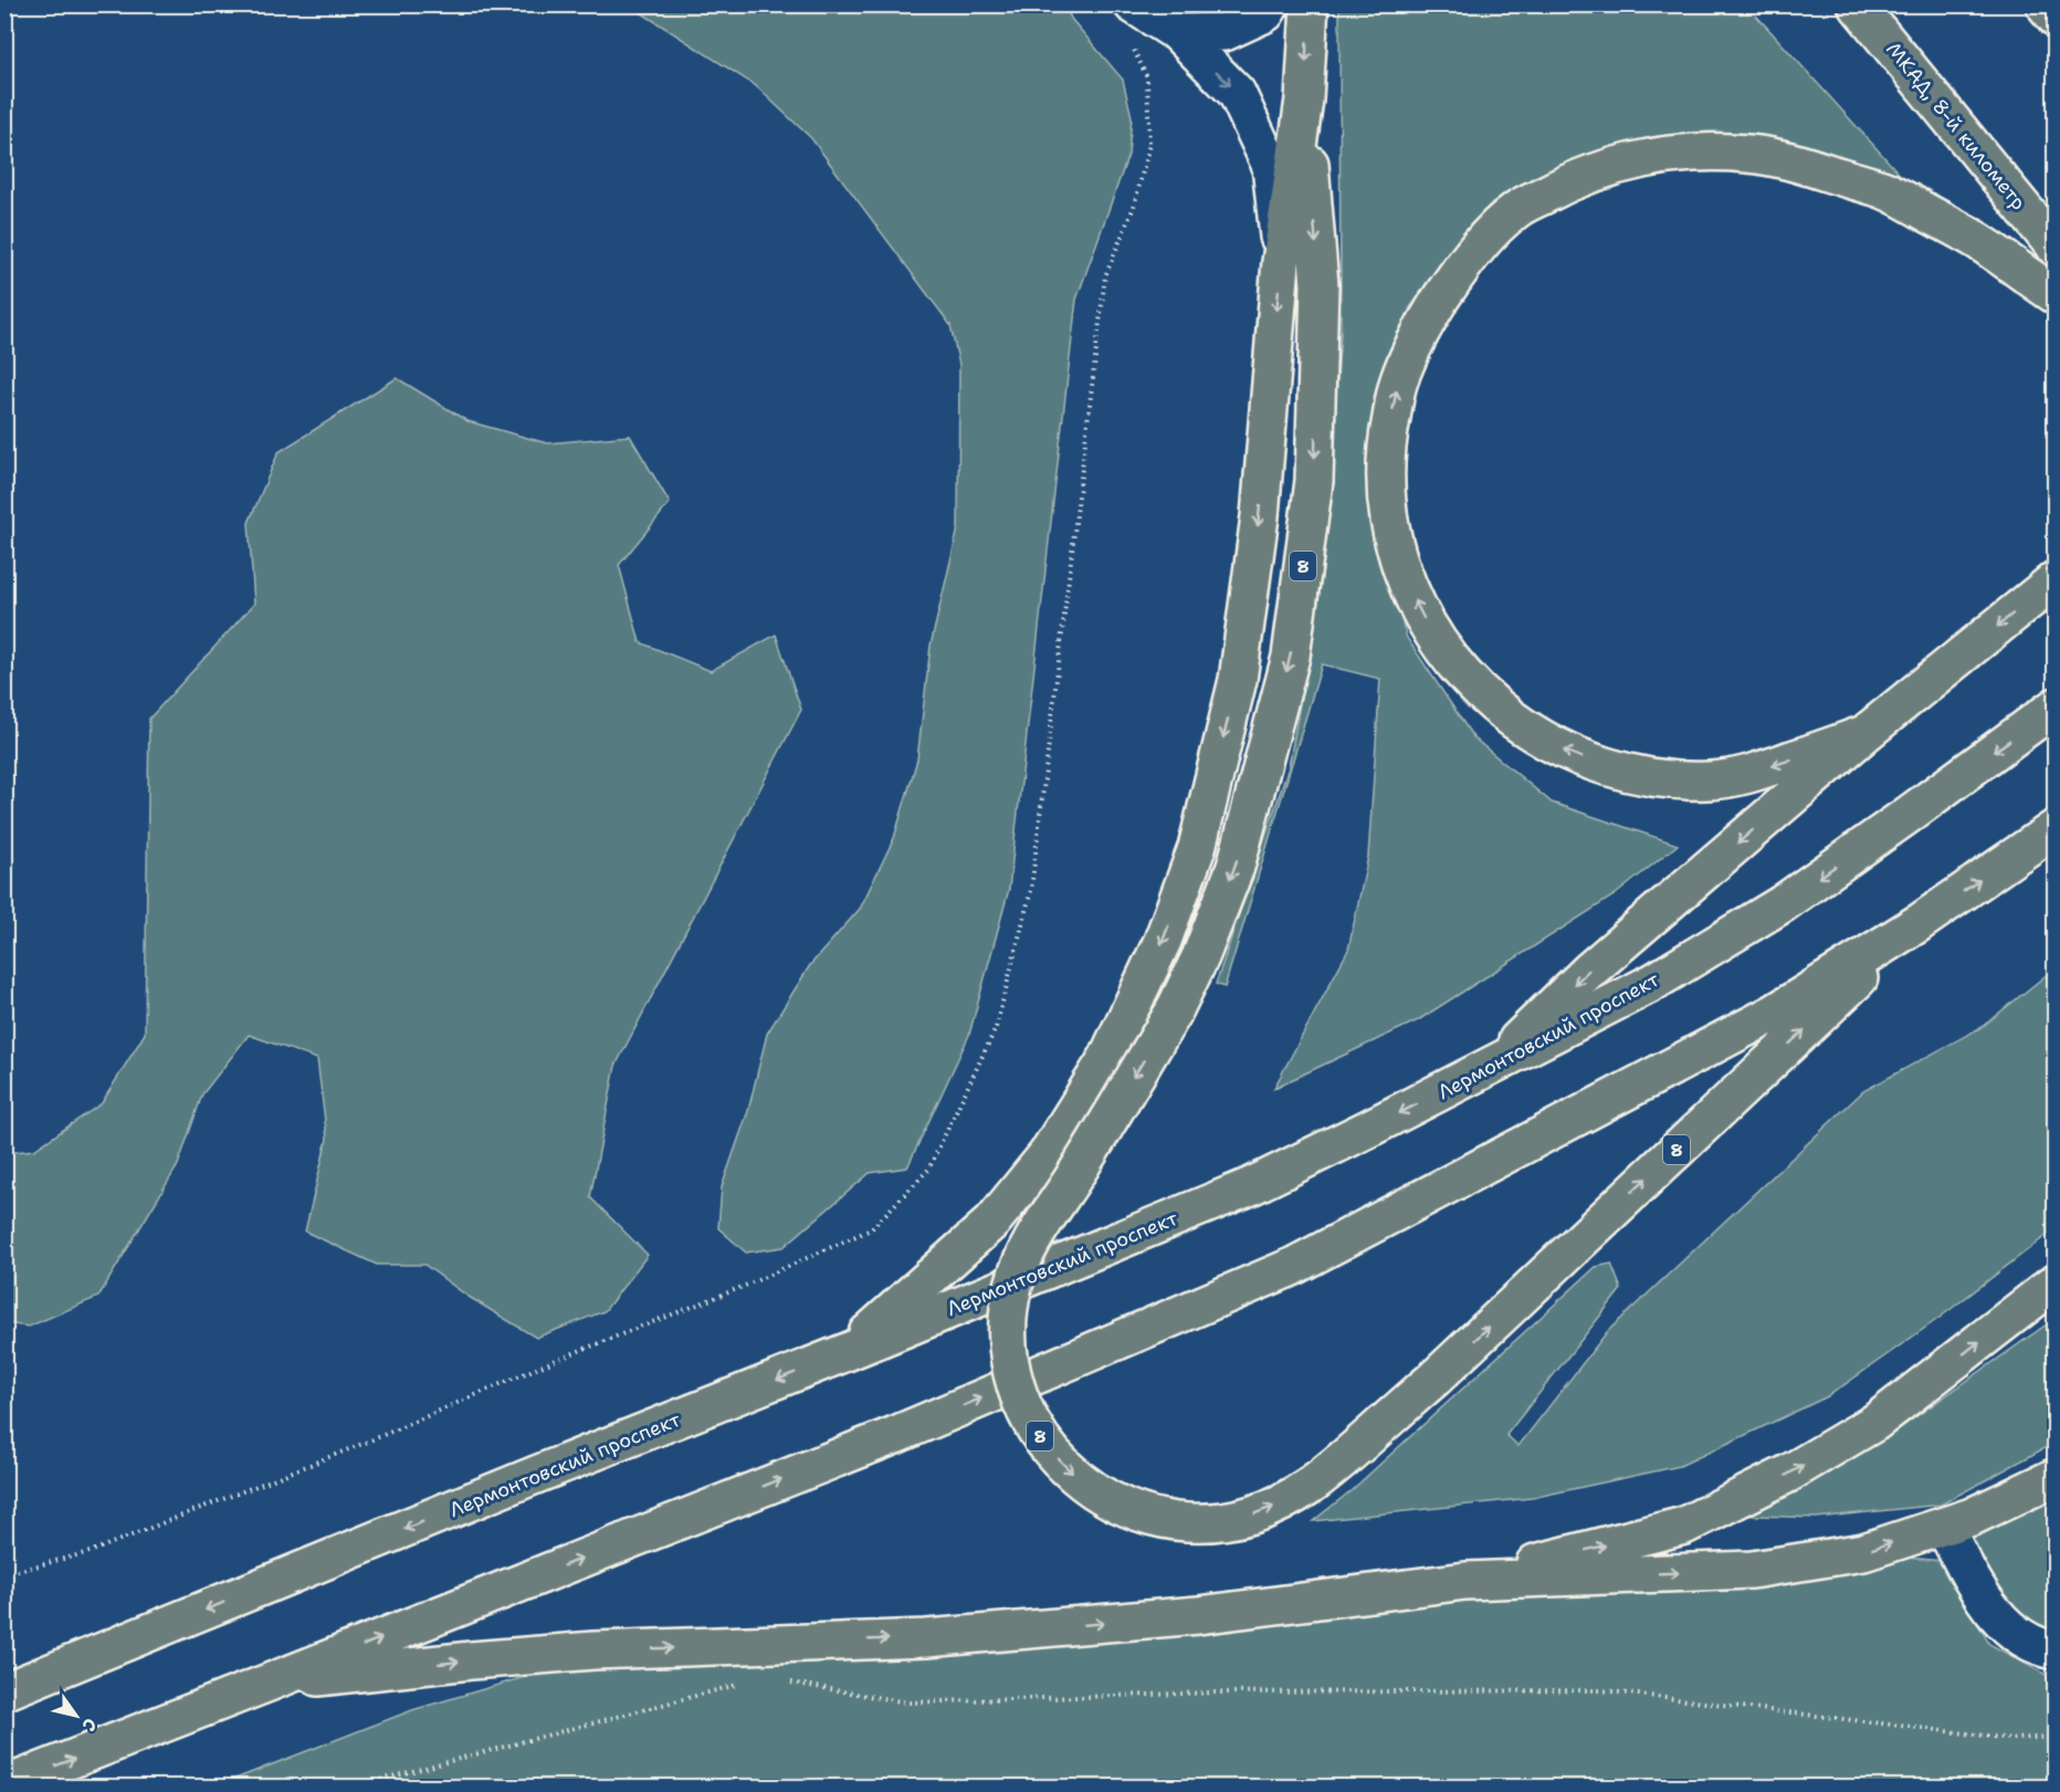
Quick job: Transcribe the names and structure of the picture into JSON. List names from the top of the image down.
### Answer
{
  "streets": {
    "main road": ["МКАД, 8-й километр", "8", "Лермонтовский проспект"]
  },
  "north": "bottom right"
}
